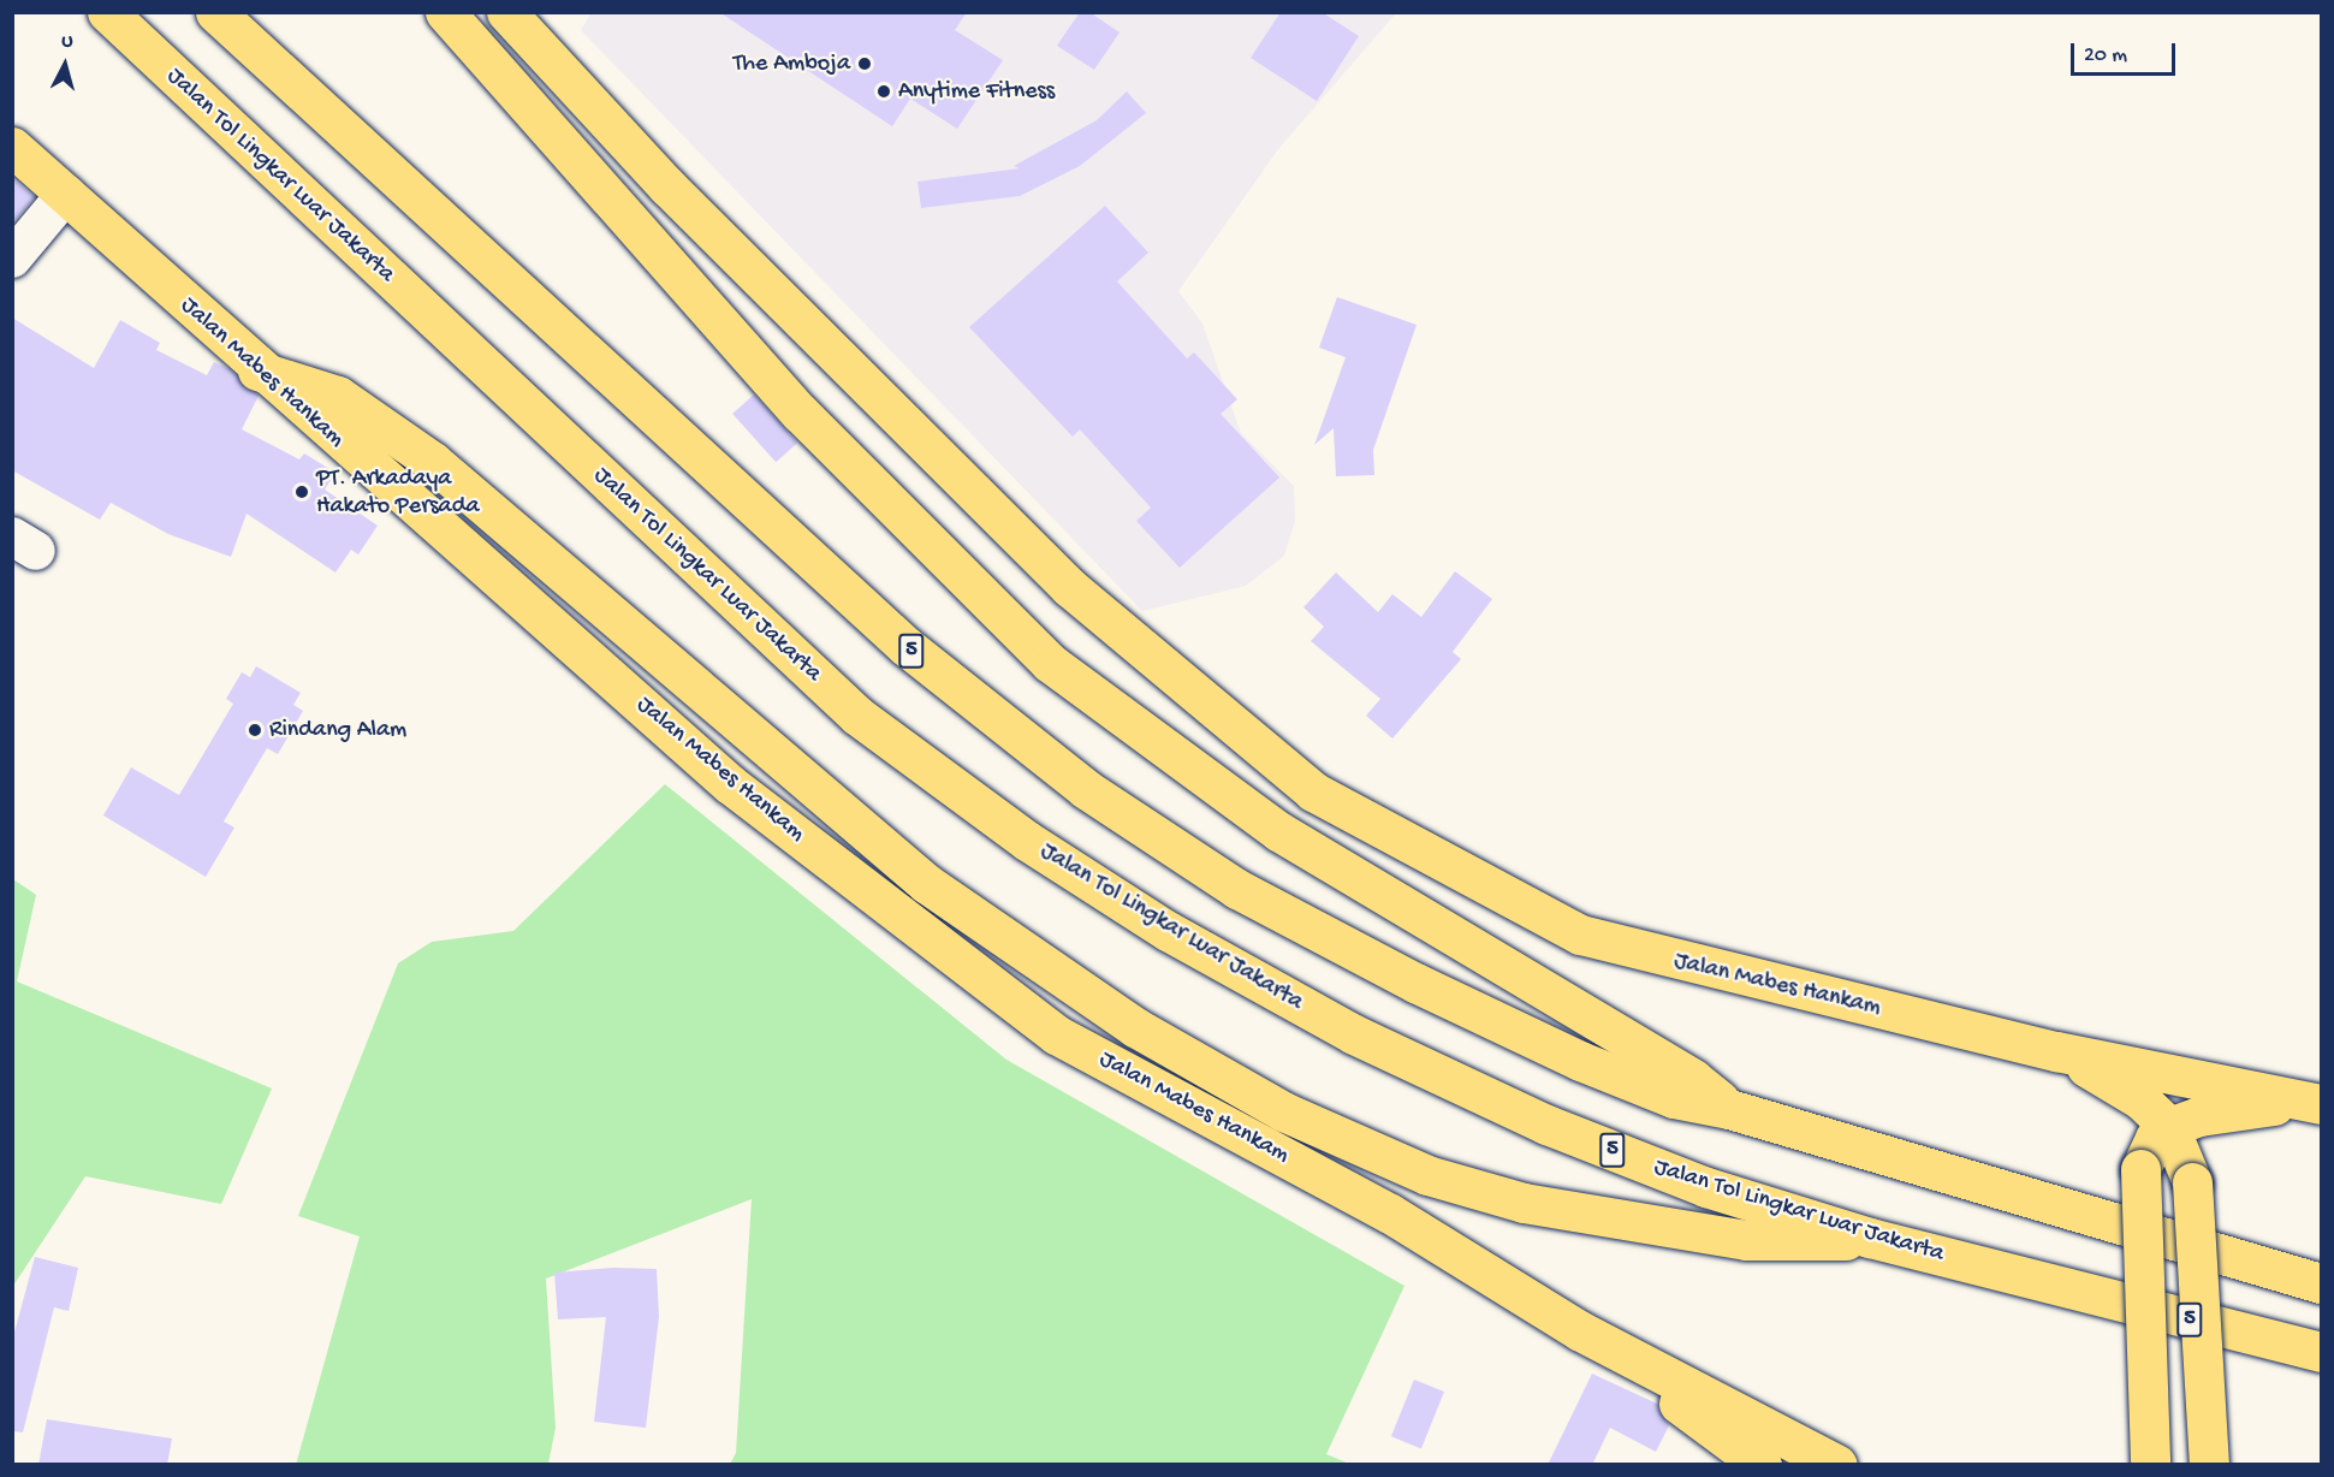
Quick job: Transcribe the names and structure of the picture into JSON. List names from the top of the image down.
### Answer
{
  "streets": {
    "main road": ["Jalan Tol Lingkar Luar Jakarta", "Jalan Mabes Hankam", "5"]
  },
  "places": [
    "The Amboja",
    "Anytime Fitness",
    "PT. Arkadaya Hakato Persada",
    "Rindang Alam"
  ],
  "scale_bar": "20 m",
  "north": "top"
}
